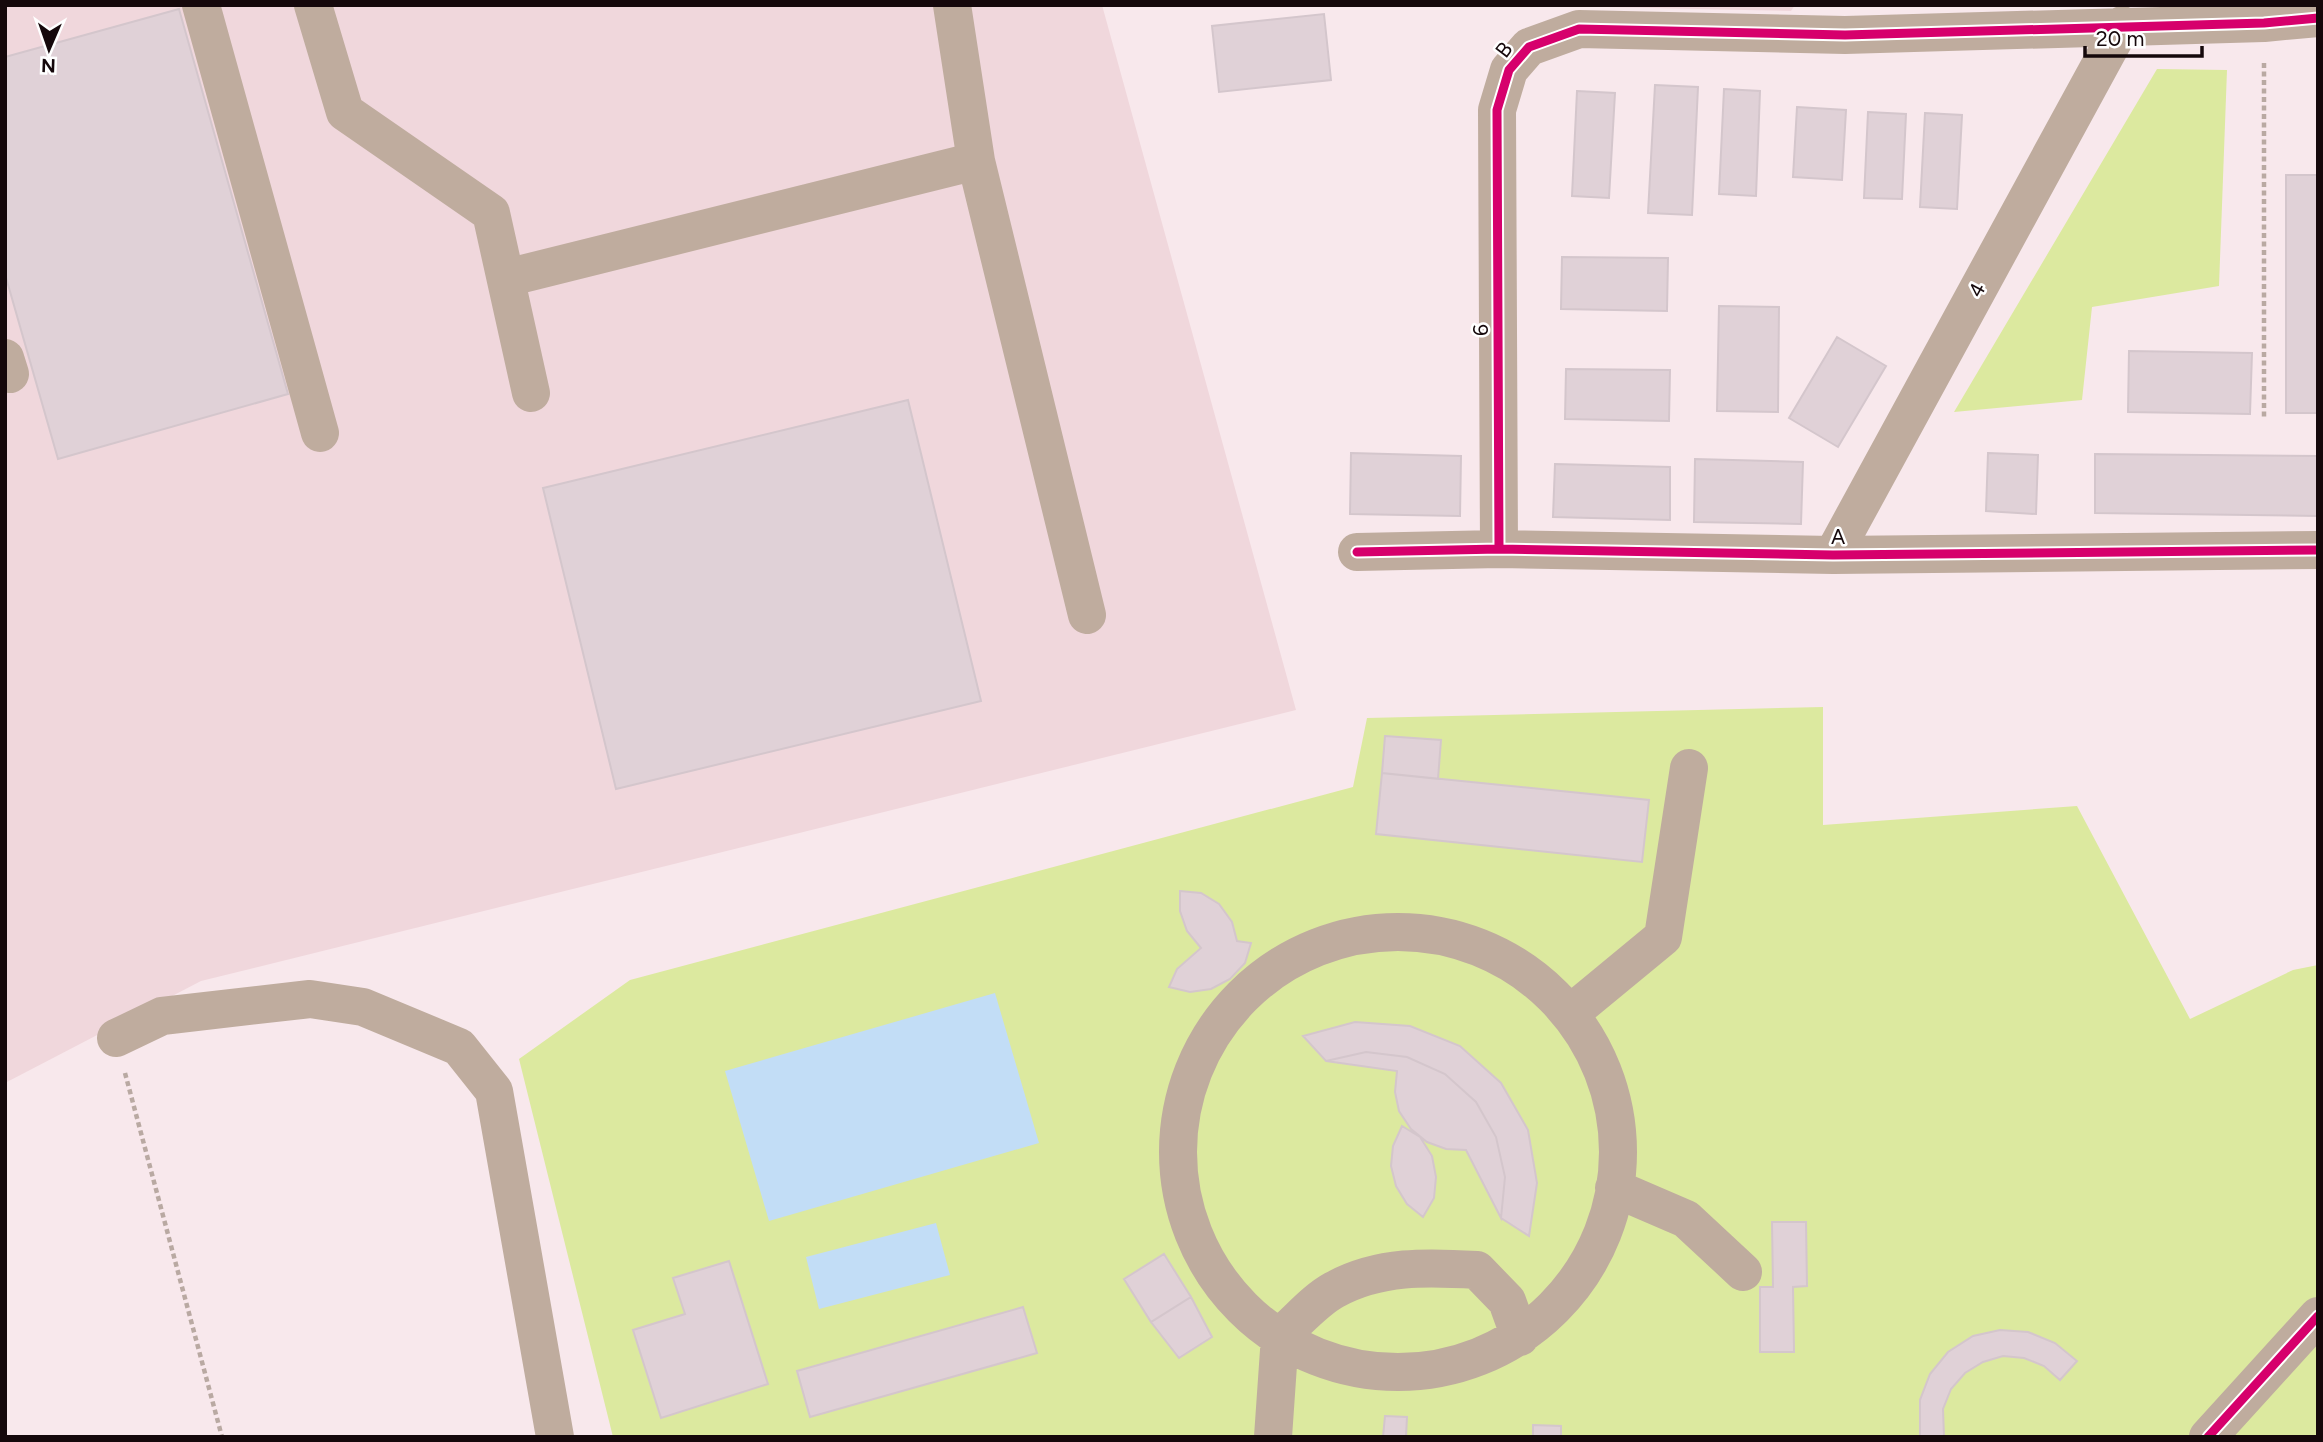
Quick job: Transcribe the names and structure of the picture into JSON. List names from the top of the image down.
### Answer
{
  "streets": {
    "street": [
      "B",
      "4",
      "6",
      "A"
    ]
  },
  "crossings": [
    ["B", "4"],
    ["B", "6"],
    ["4", "A"],
    ["6", "A"]
  ],
  "scale_bar": "20 m",
  "north": "bottom"
}
